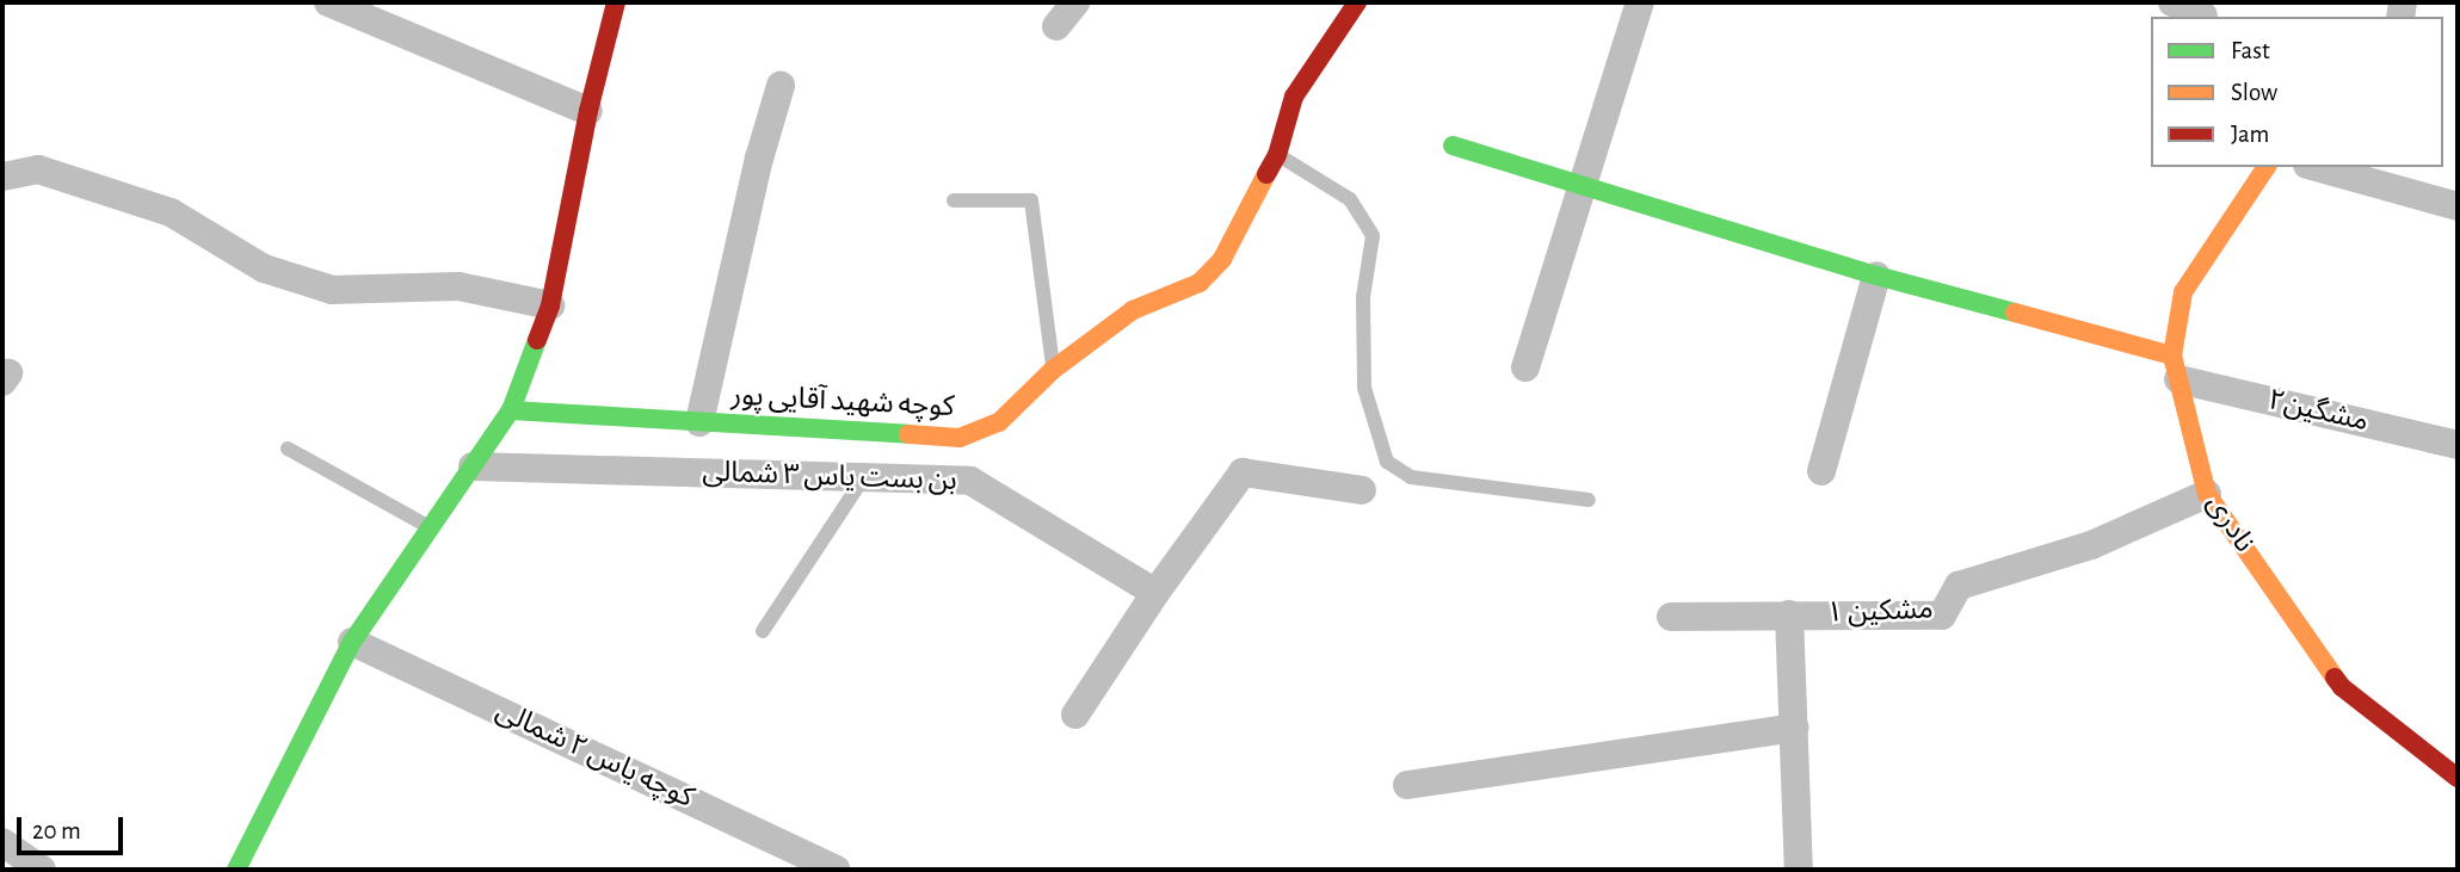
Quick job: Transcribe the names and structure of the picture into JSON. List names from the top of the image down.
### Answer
{
  "streets": {
    "street": [
      "کوچه شهید آقایی پور",
      "مشگین۲",
      "بن بست یاس ۳ شمالی",
      "نادری",
      "مشکین ۱",
      "کوچه یاس ۲ شمالی"
    ]
  },
  "crossings": [
    ["مشگین۲", "نادری"],
    ["نادری", "مشکین ۱"]
  ],
  "legend": ["Fast", "Slow", "Jam"],
  "scale_bar": "20 m"
}
